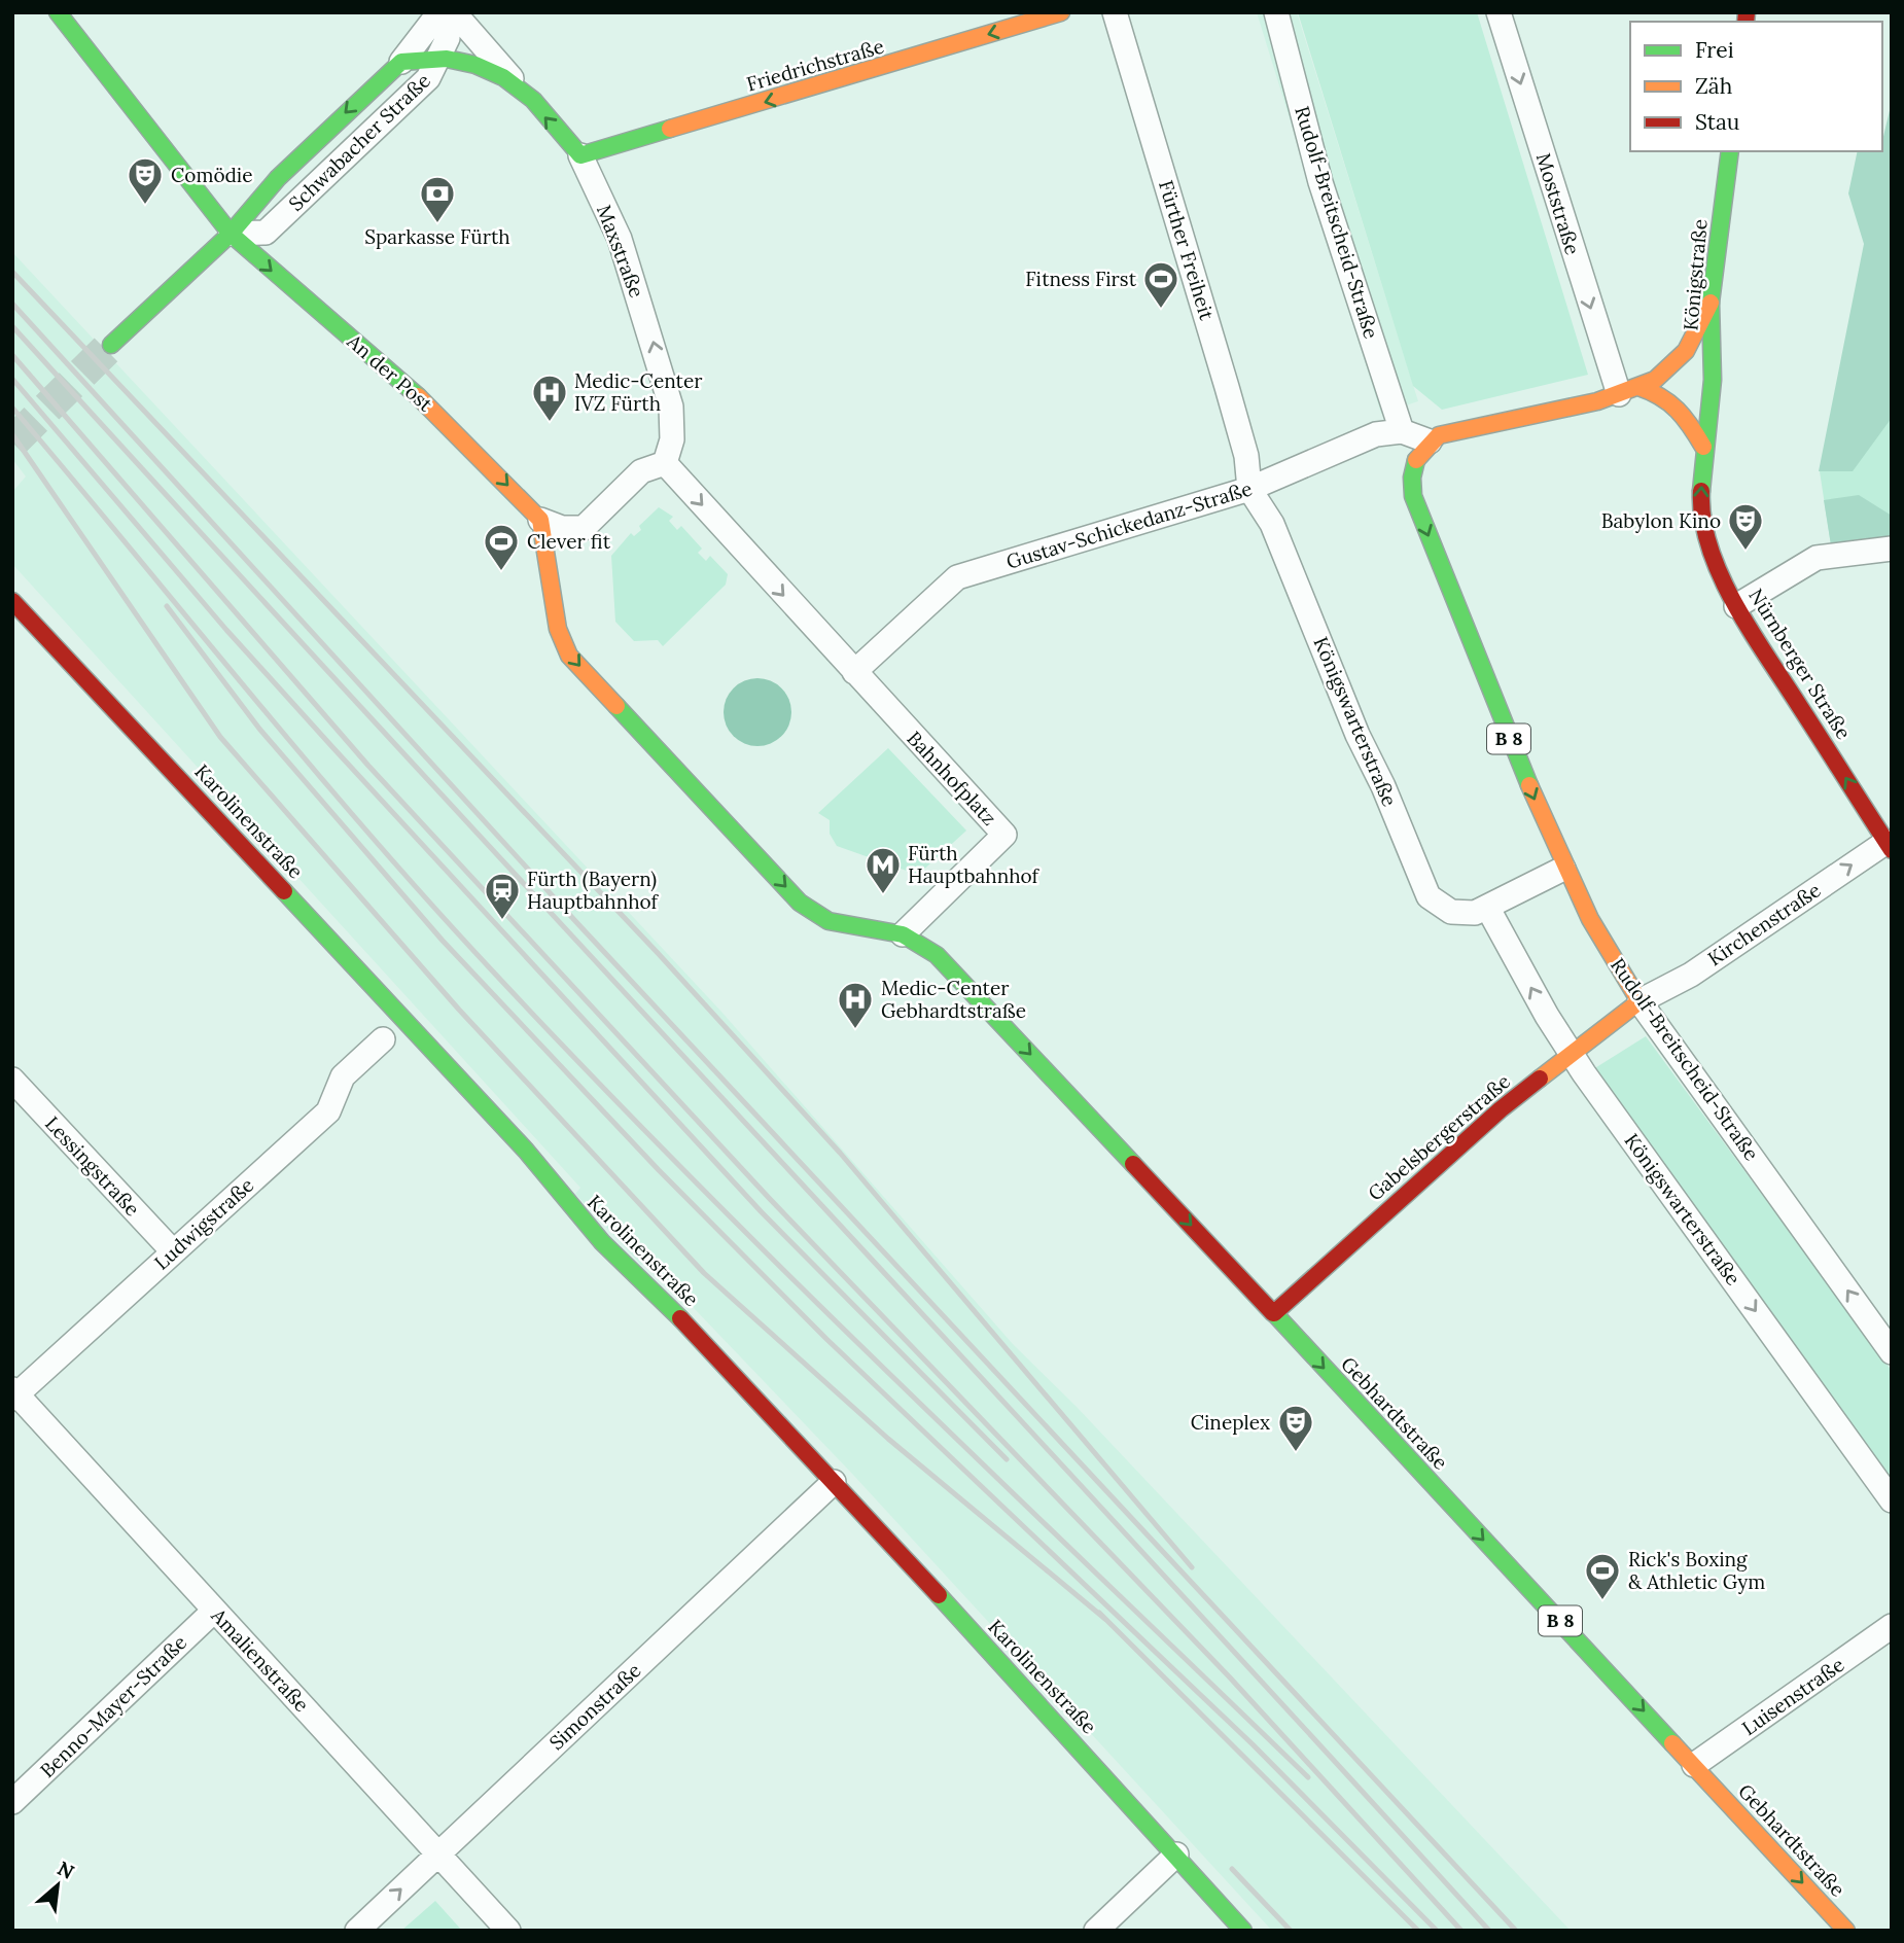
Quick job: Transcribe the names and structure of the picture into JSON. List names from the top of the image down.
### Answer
{
  "streets": {
    "main road": [
      "Friedrichstraße",
      "Schwabacher Straße",
      "Rudolf-Breitscheid-Straße",
      "Maxstraße",
      "Königstraße",
      "An der Post",
      "Nürnberger Straße",
      "B 8",
      "Karolinenstraße",
      "Gabelsbergerstraße",
      "Gebhardtstraße"
    ],
    "street": [
      "Moststraße",
      "Fürther Freiheit",
      "Gustav-Schickedanz-Straße",
      "Königswarterstraße",
      "Bahnhofplatz",
      "Kirchenstraße",
      "Lessingstraße",
      "Ludwigstraße",
      "Amalienstraße",
      "Luisenstraße",
      "Benno-Mayer-Straße",
      "Simonstraße"
    ]
  },
  "crossings": [
    ["Friedrichstraße", "Maxstraße"],
    ["Schwabacher Straße", "Maxstraße"],
    ["Schwabacher Straße", "An der Post"],
    ["Rudolf-Breitscheid-Straße", "Gustav-Schickedanz-Straße"],
    ["Rudolf-Breitscheid-Straße", "Königswarterstraße"],
    ["Rudolf-Breitscheid-Straße", "Kirchenstraße"],
    ["Rudolf-Breitscheid-Straße", "Gabelsbergerstraße"],
    ["Fürther Freiheit", "Gustav-Schickedanz-Straße"],
    ["Fürther Freiheit", "Königswarterstraße"],
    ["Maxstraße", "Bahnhofplatz"],
    ["Königstraße", "Nürnberger Straße"],
    ["Gustav-Schickedanz-Straße", "Königswarterstraße"],
    ["Gustav-Schickedanz-Straße", "Bahnhofplatz"],
    ["Nürnberger Straße", "Kirchenstraße"],
    ["Königswarterstraße", "Gabelsbergerstraße"],
    ["Bahnhofplatz", "Gebhardtstraße"],
    ["Karolinenstraße", "Simonstraße"],
    ["Kirchenstraße", "Gabelsbergerstraße"],
    ["Gabelsbergerstraße", "Gebhardtstraße"],
    ["Lessingstraße", "Ludwigstraße"],
    ["Ludwigstraße", "Amalienstraße"],
    ["Gebhardtstraße", "Luisenstraße"],
    ["Amalienstraße", "Benno-Mayer-Straße"],
    ["Amalienstraße", "Simonstraße"]
  ],
  "one_way": [
    "Friedrichstraße",
    "Moststraße",
    "Maxstraße",
    "An der Post",
    "Nürnberger Straße",
    "Bahnhofplatz",
    "Kirchenstraße",
    "Gebhardtstraße"
  ],
  "places": {
    "theatre": ["Comödie", "Babylon Kino", "Cineplex"],
    "bank": ["Sparkasse Fürth"],
    "sports": ["Fitness First", "Clever fit", "Rick's Boxing & Athletic Gym"],
    "hospital": ["Medic-Center IVZ Fürth", "Medic-Center Gebhardtstraße"],
    "metro station": ["Fürth Hauptbahnhof"],
    "station": ["Fürth (Bayern) Hauptbahnhof"]
  },
  "legend": ["Frei", "Zäh", "Stau"],
  "north": "top right"
}
